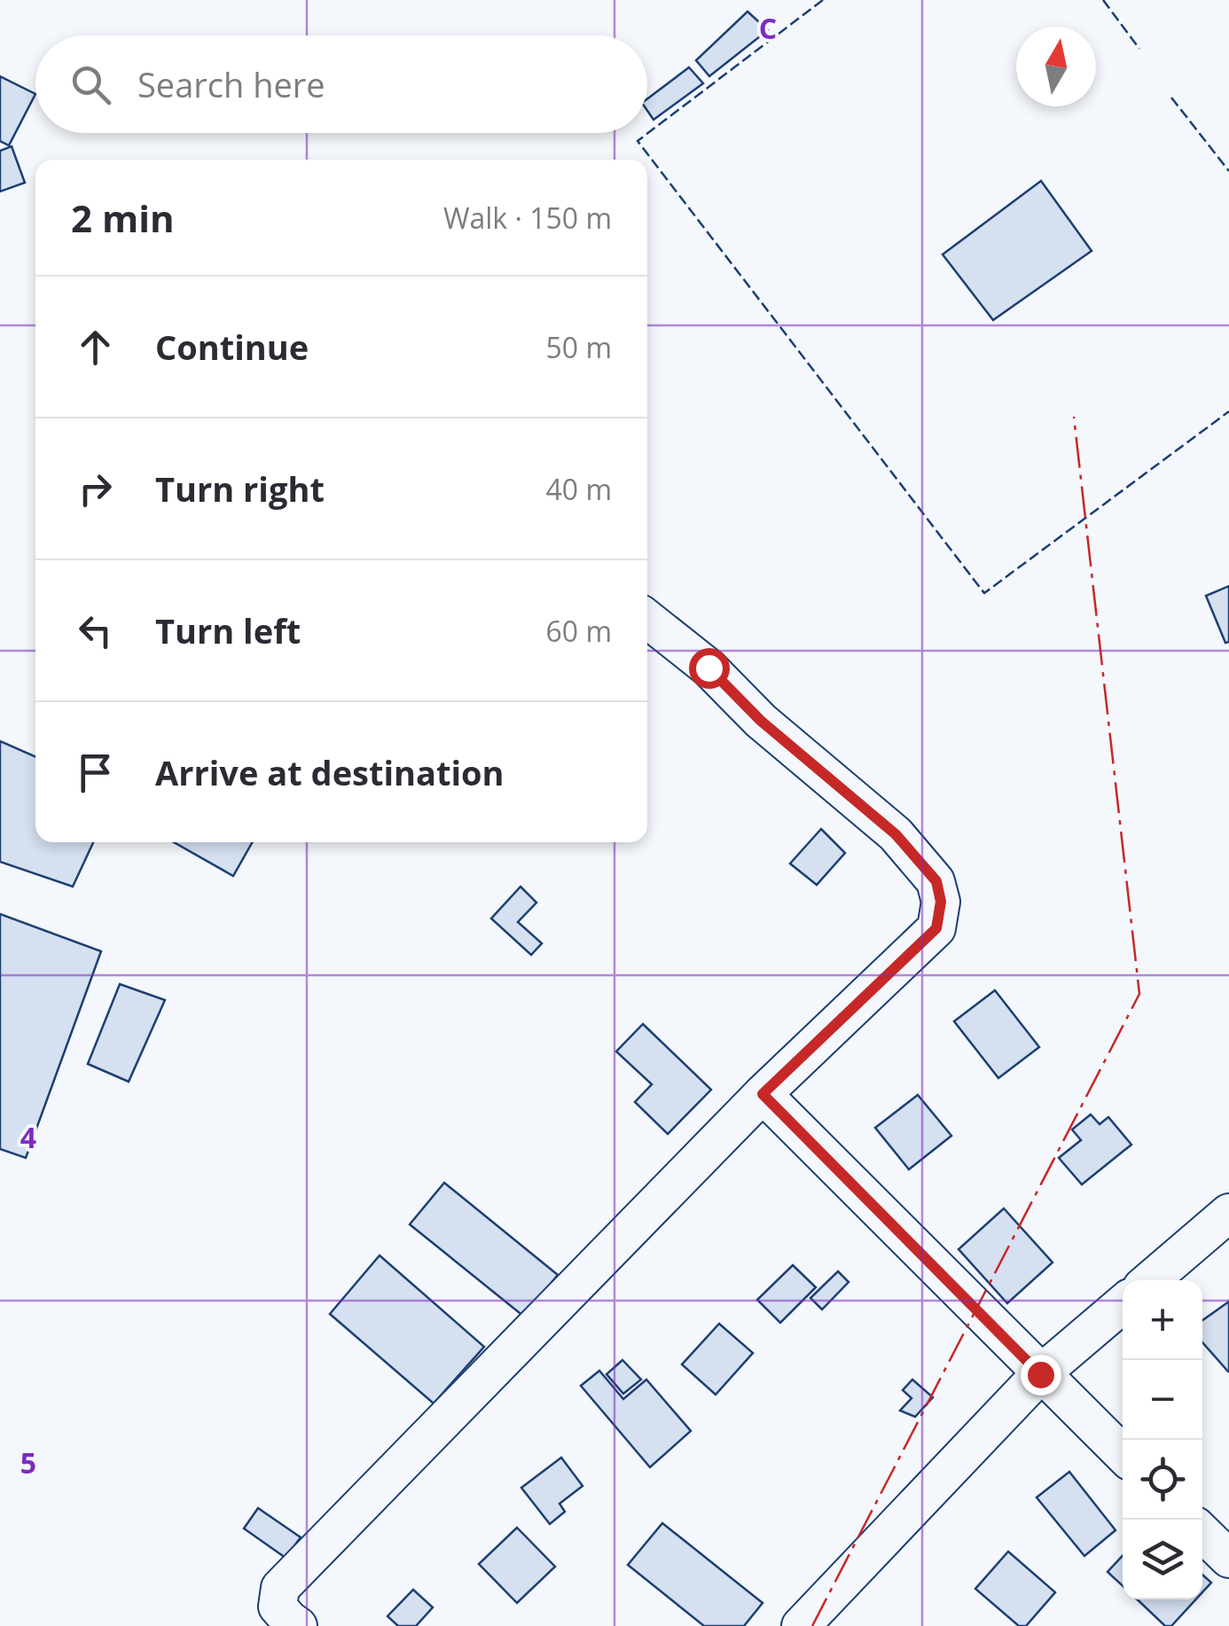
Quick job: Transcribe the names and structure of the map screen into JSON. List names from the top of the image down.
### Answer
{
  "north": "top",
  "page": {
    "search": "Search here",
    "heading": ["2 min", "Walk · 150 m"],
    "list": [
      ["Continue", "50 m"],
      ["Turn right", "40 m"],
      ["Turn left", "60 m"],
      "Arrive at destination"
    ],
    "map_buttons": ["+", "−"]
  },
  "grid": {
    "columns": ["C"],
    "rows": ["4", "5"]
  }
}
